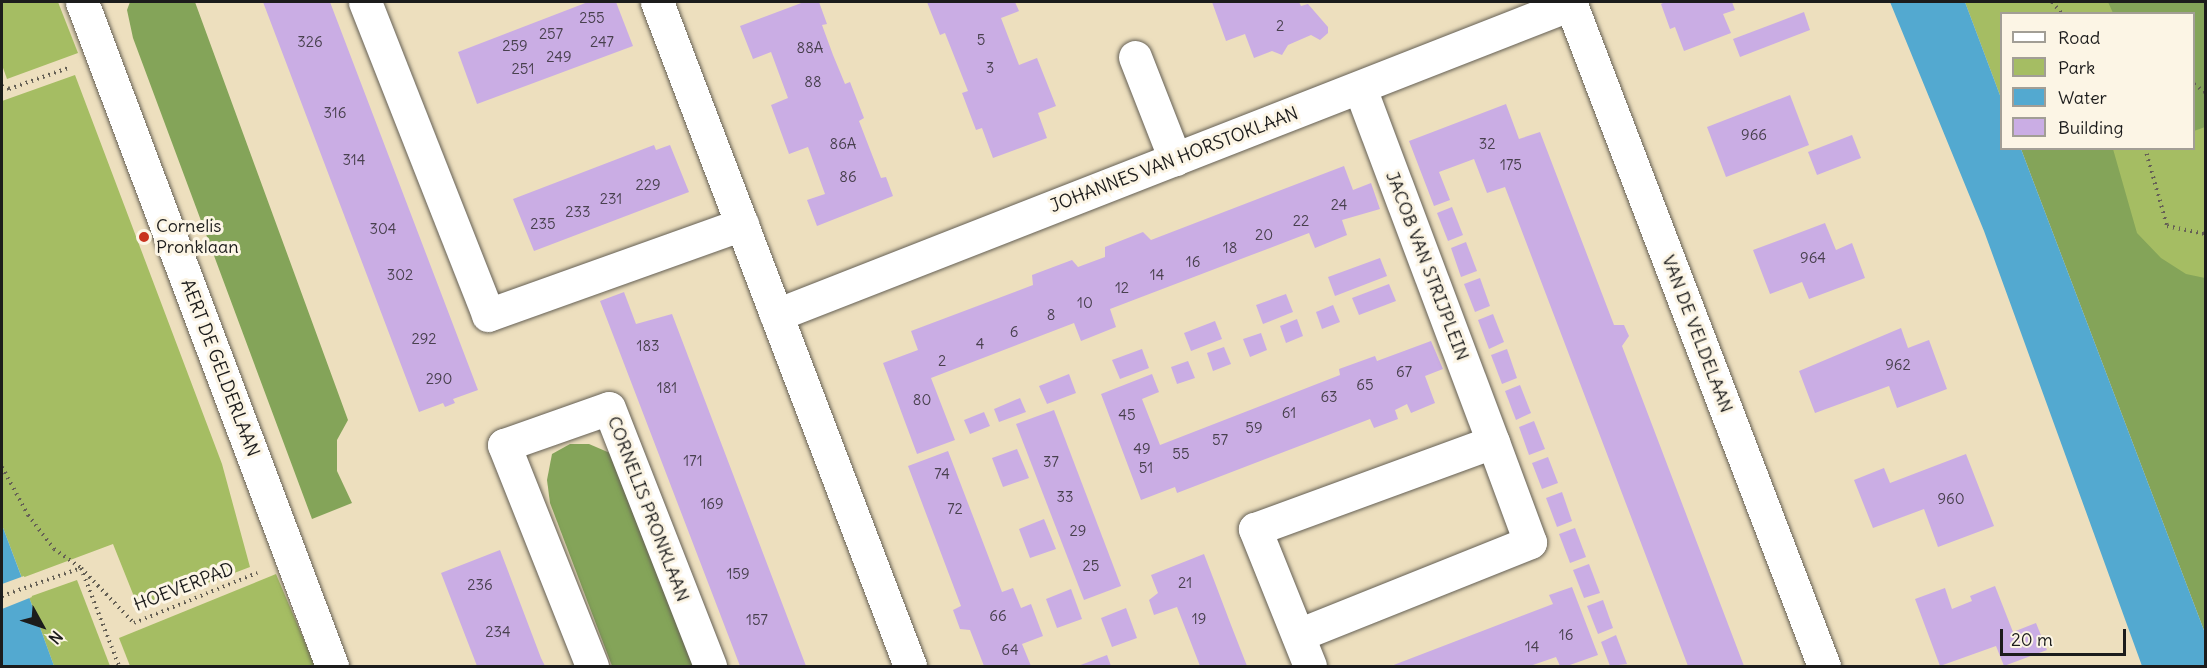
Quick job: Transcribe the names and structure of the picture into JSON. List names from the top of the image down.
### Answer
{
  "streets": {
    "street": [
      "JOHANNES VAN HORSTOKLAAN",
      "JACOB VAN STRIJPLEIN",
      "VAN DE VELDELAAN",
      "AERT DE GELDERLAAN",
      "CORNELIS PRONKLAAN"
    ],
    "path": ["HOEVERPAD"]
  },
  "crossings": [
    ["JOHANNES VAN HORSTOKLAAN", "JACOB VAN STRIJPLEIN"],
    ["JOHANNES VAN HORSTOKLAAN", "VAN DE VELDELAAN"],
    ["AERT DE GELDERLAAN", "HOEVERPAD"]
  ],
  "places": ["Cornelis Pronklaan"],
  "house_numbers": [
    "255",
    "2",
    "257",
    "5",
    "326",
    "247",
    "259",
    "88A",
    "249",
    "3",
    "251",
    "88",
    "316",
    "966",
    "86A",
    "32",
    "314",
    "175",
    "86",
    "229",
    "231",
    "24",
    "233",
    "22",
    "235",
    "304",
    "20",
    "18",
    "964",
    "16",
    "302",
    "14",
    "12",
    "10",
    "8",
    "6",
    "292",
    "4",
    "183",
    "2",
    "962",
    "67",
    "290",
    "65",
    "181",
    "63",
    "80",
    "61",
    "45",
    "59",
    "57",
    "49",
    "55",
    "171",
    "37",
    "51",
    "74",
    "33",
    "960",
    "169",
    "72",
    "29",
    "25",
    "159",
    "21",
    "236",
    "66",
    "19",
    "157",
    "234",
    "16",
    "14",
    "64"
  ],
  "legend": [
    "Road",
    "Park",
    "Water",
    "Building"
  ],
  "scale_bar": "20 m",
  "north": "bottom right"
}
